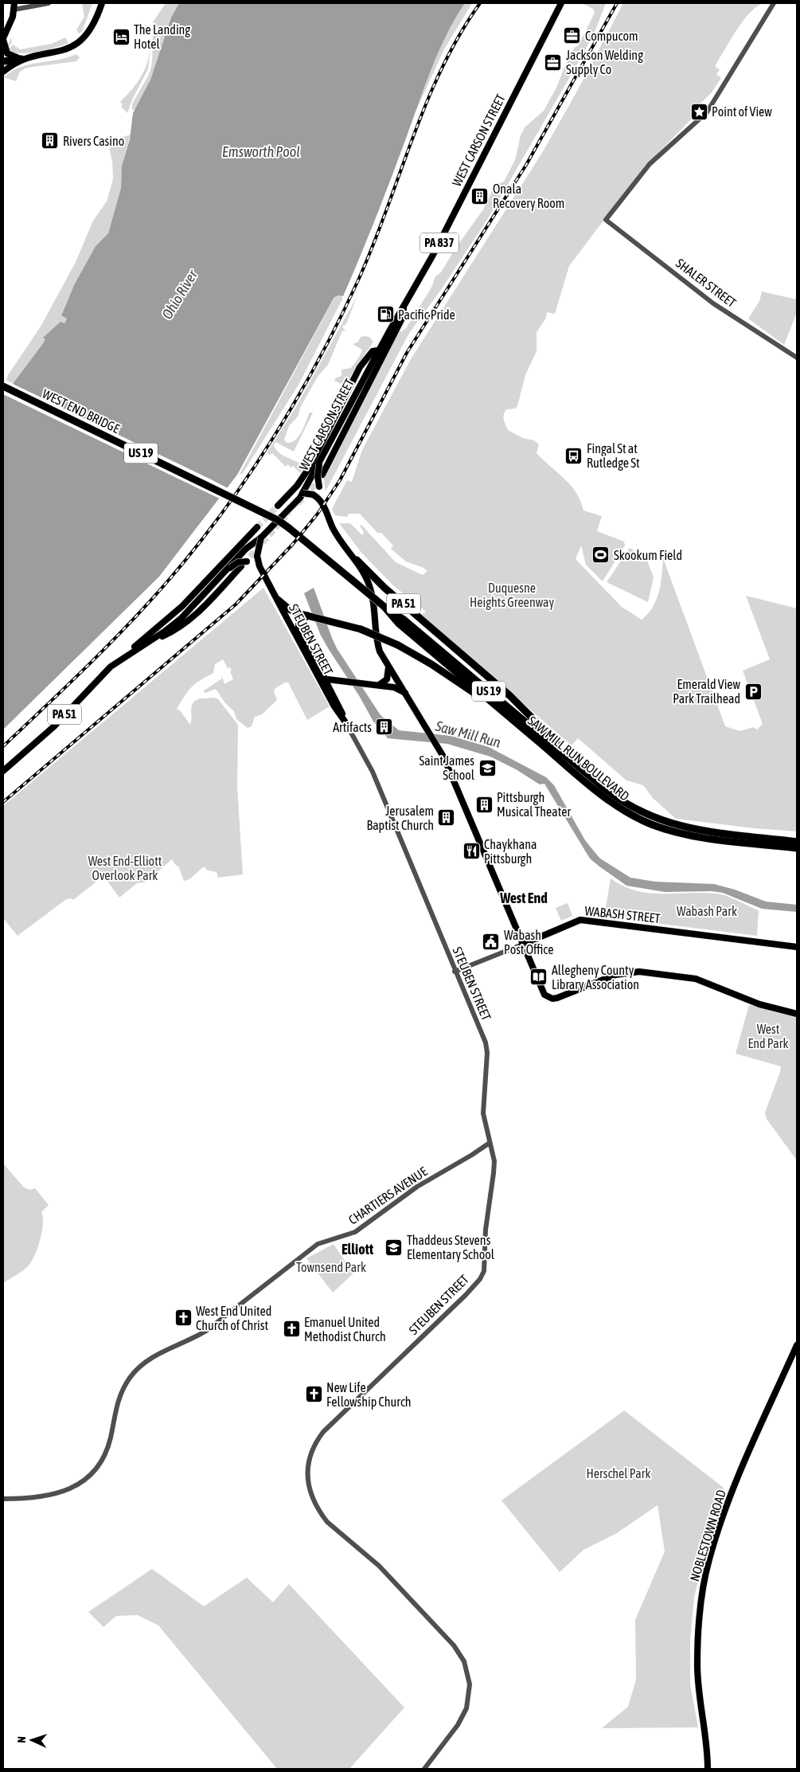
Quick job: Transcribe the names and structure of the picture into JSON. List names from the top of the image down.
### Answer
{
  "streets": {
    "highway": [
      "WEST END BRIDGE",
      "US 19",
      "PA 51",
      "SAW MILL RUN BOULEVARD"
    ],
    "main road": [
      "WEST CARSON STREET",
      "PA 837",
      "STEUBEN STREET",
      "WABASH STREET",
      "NOBLESTOWN ROAD"
    ],
    "street": ["SHALER STREET", "CHARTIERS AVENUE"]
  },
  "crossings": [
    ["WEST CARSON STREET", "PA 837"],
    ["WEST CARSON STREET", "WEST END BRIDGE"],
    ["WEST CARSON STREET", "PA 51"],
    ["WEST CARSON STREET", "STEUBEN STREET"],
    ["WEST CARSON STREET", "SAW MILL RUN BOULEVARD"],
    ["PA 837", "PA 51"],
    ["WEST END BRIDGE", "SAW MILL RUN BOULEVARD"],
    ["PA 51", "SAW MILL RUN BOULEVARD"],
    ["STEUBEN STREET", "WABASH STREET"],
    ["STEUBEN STREET", "CHARTIERS AVENUE"]
  ],
  "districts": ["West End", "Elliott"],
  "water": ["Emsworth Pool", "Ohio River", "Saw Mill Run"],
  "parks": [
    "Duquesne Heights Greenway",
    "West End-Elliott Overlook Park",
    "Wabash Park",
    "West End Park",
    "Townsend Park",
    "Herschel Park"
  ],
  "places": {
    "office": ["Compucom", "Jackson Welding Supply Co"],
    "hotel": ["The Landing Hotel"],
    "place": ["Point of View"],
    "building": [
      "Rivers Casino",
      "Onala Recovery Room",
      "Artifacts",
      "Pittsburgh Musical Theater",
      "Jerusalem Baptist Church"
    ],
    "fuel station": ["Pacific Pride"],
    "bus stop": ["Fingal St at Rutledge St"],
    "sports": ["Skookum Field"],
    "parking": ["Emerald View Park Trailhead"],
    "school or university": ["Saint James School", "Thaddeus Stevens Elementary School"],
    "restaurant": ["Chaykhana Pittsburgh"],
    "public building": ["Wabash Post Office"],
    "library": ["Allegheny County Library Association"],
    "church": ["West End United Church of Christ", "Emanuel United Methodist Church", "New Life Fellowship Church"]
  },
  "north": "left"
}
